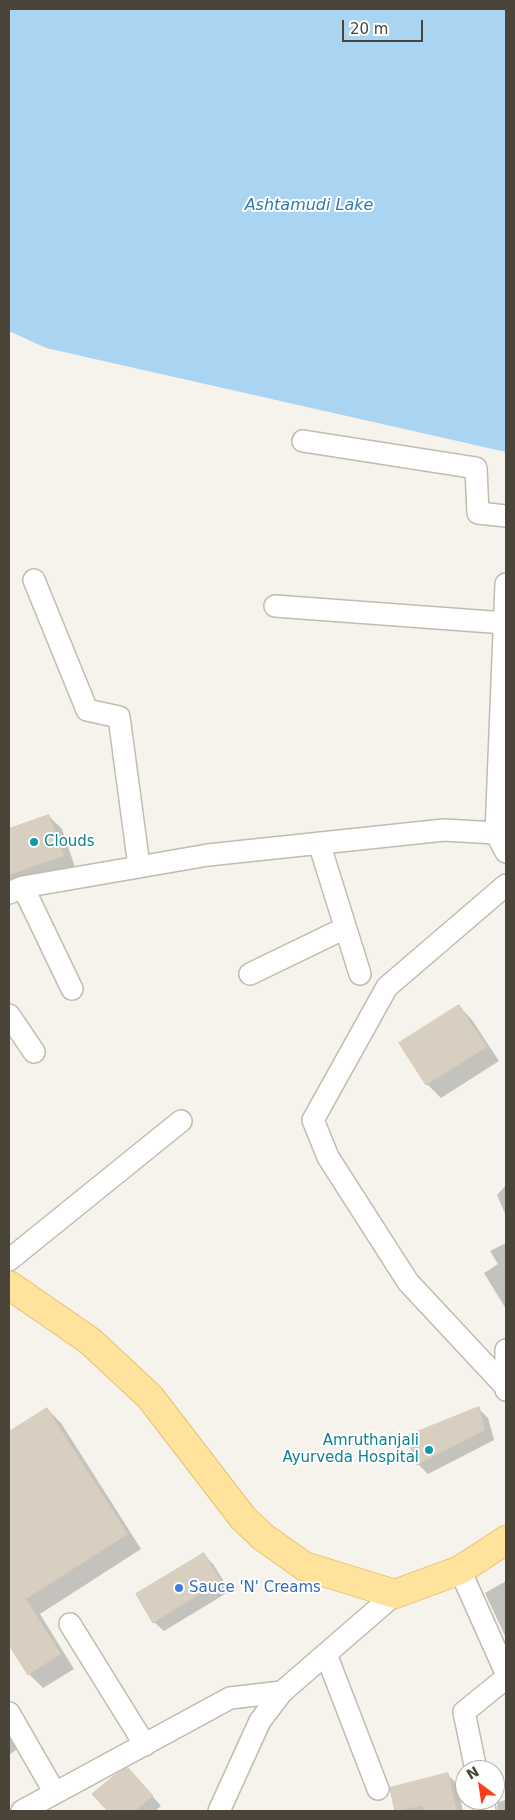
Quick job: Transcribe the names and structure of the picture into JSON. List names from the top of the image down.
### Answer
{
  "water": ["Ashtamudi Lake"],
  "places": ["Clouds", "Amruthanjali Ayurveda Hospital", "Sauce 'N' Creams"],
  "scale_bar": "20 m",
  "north": "top left"
}
